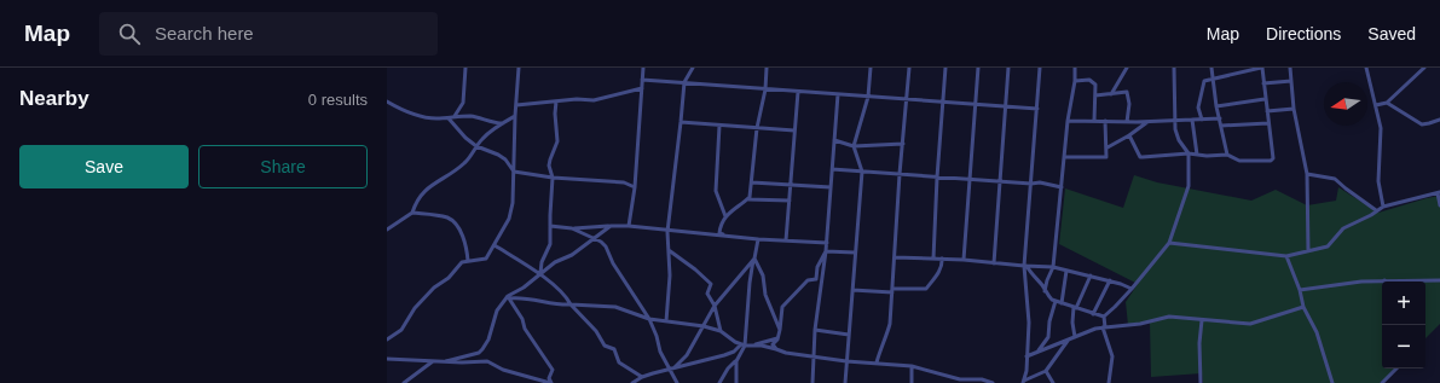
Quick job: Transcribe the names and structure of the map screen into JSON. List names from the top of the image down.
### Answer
{
  "north": "left",
  "page": {
    "header": "Map",
    "search": "Search here",
    "nav": ["Map", "Directions", "Saved"],
    "heading": ["Nearby", "0 results"],
    "buttons": ["Save", "Share"],
    "map_buttons": ["+", "−"]
  }
}
